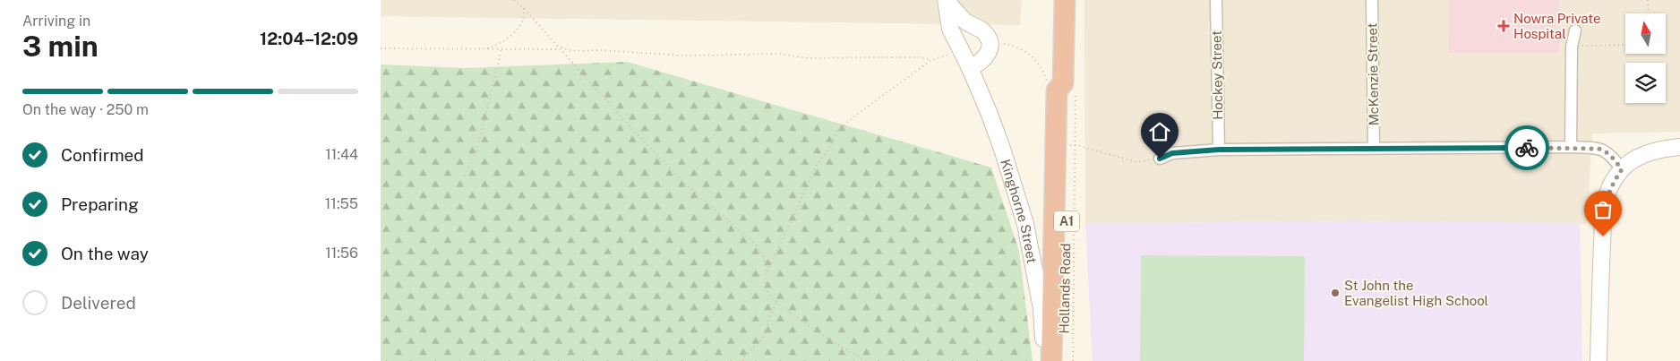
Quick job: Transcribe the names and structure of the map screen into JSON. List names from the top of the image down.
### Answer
{
  "streets": {
    "highway": ["A1", "Hollands Road"],
    "main road": ["Kinghorne Street"],
    "street": ["McKenzie Street", "Hockey Street"]
  },
  "places": {
    "health": ["Nowra Private Hospital"],
    "other": ["St John the Evangelist High School"]
  },
  "north": "top",
  "page": {
    "heading": ["3 min", "Arriving in", "12:04–12:09"],
    "bar": "On the way · 250 m",
    "list": [
      ["Confirmed", "11:44"],
      ["Preparing", "11:55"],
      ["On the way", "11:56"],
      "Delivered"
    ]
  }
}
